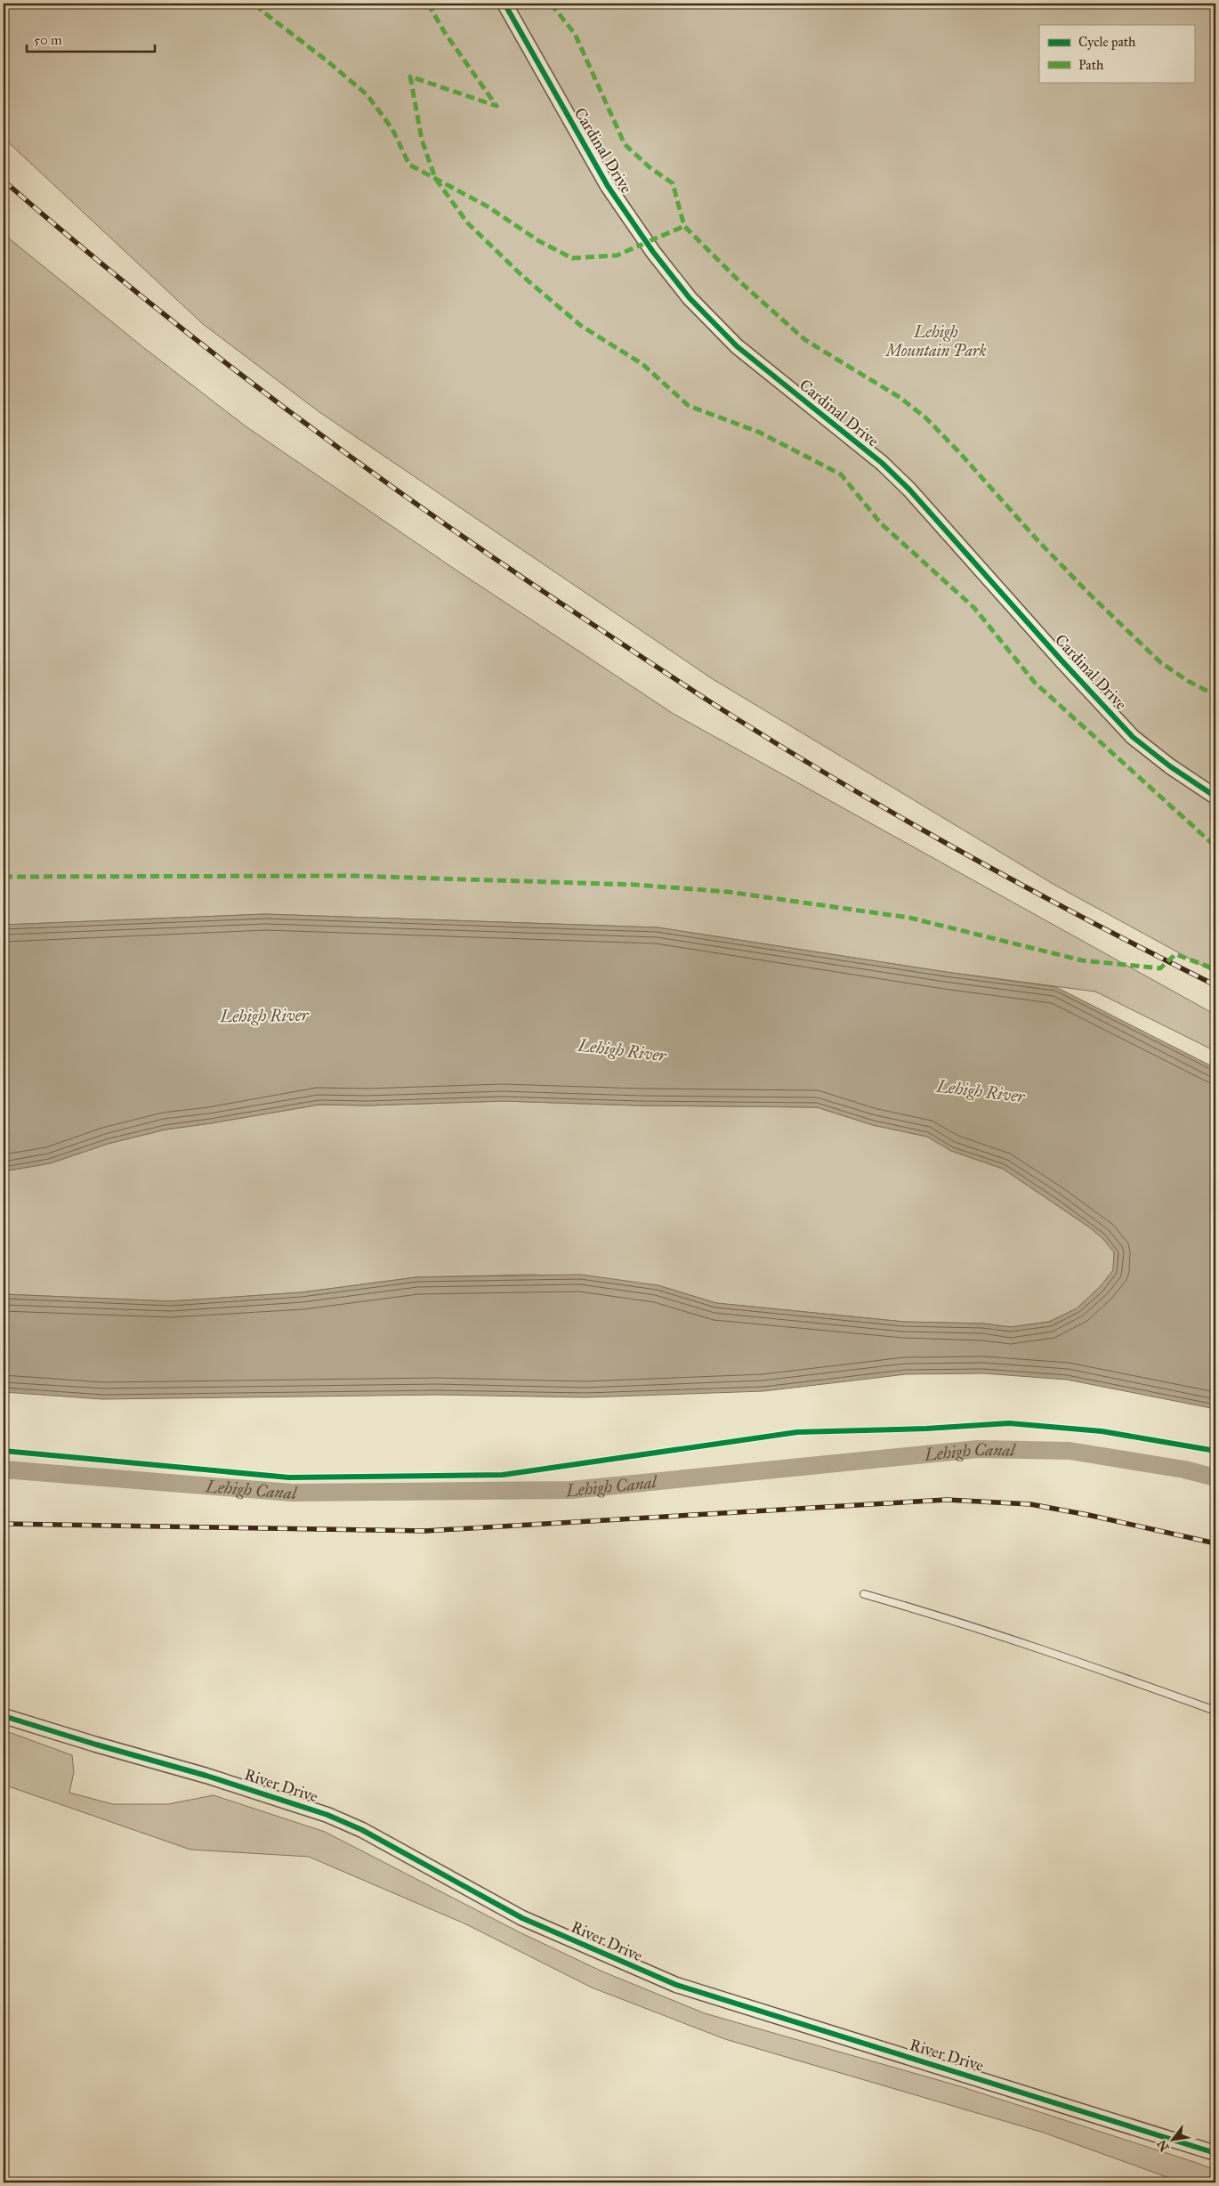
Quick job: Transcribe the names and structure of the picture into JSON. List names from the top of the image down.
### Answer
{
  "streets": {
    "street": ["Cardinal Drive", "River Drive"]
  },
  "water": ["Lehigh River", "Lehigh Canal"],
  "parks": ["Lehigh Mountain Park"],
  "legend": ["Cycle path", "Path"],
  "scale_bar": "50 m",
  "north": "bottom left"
}
